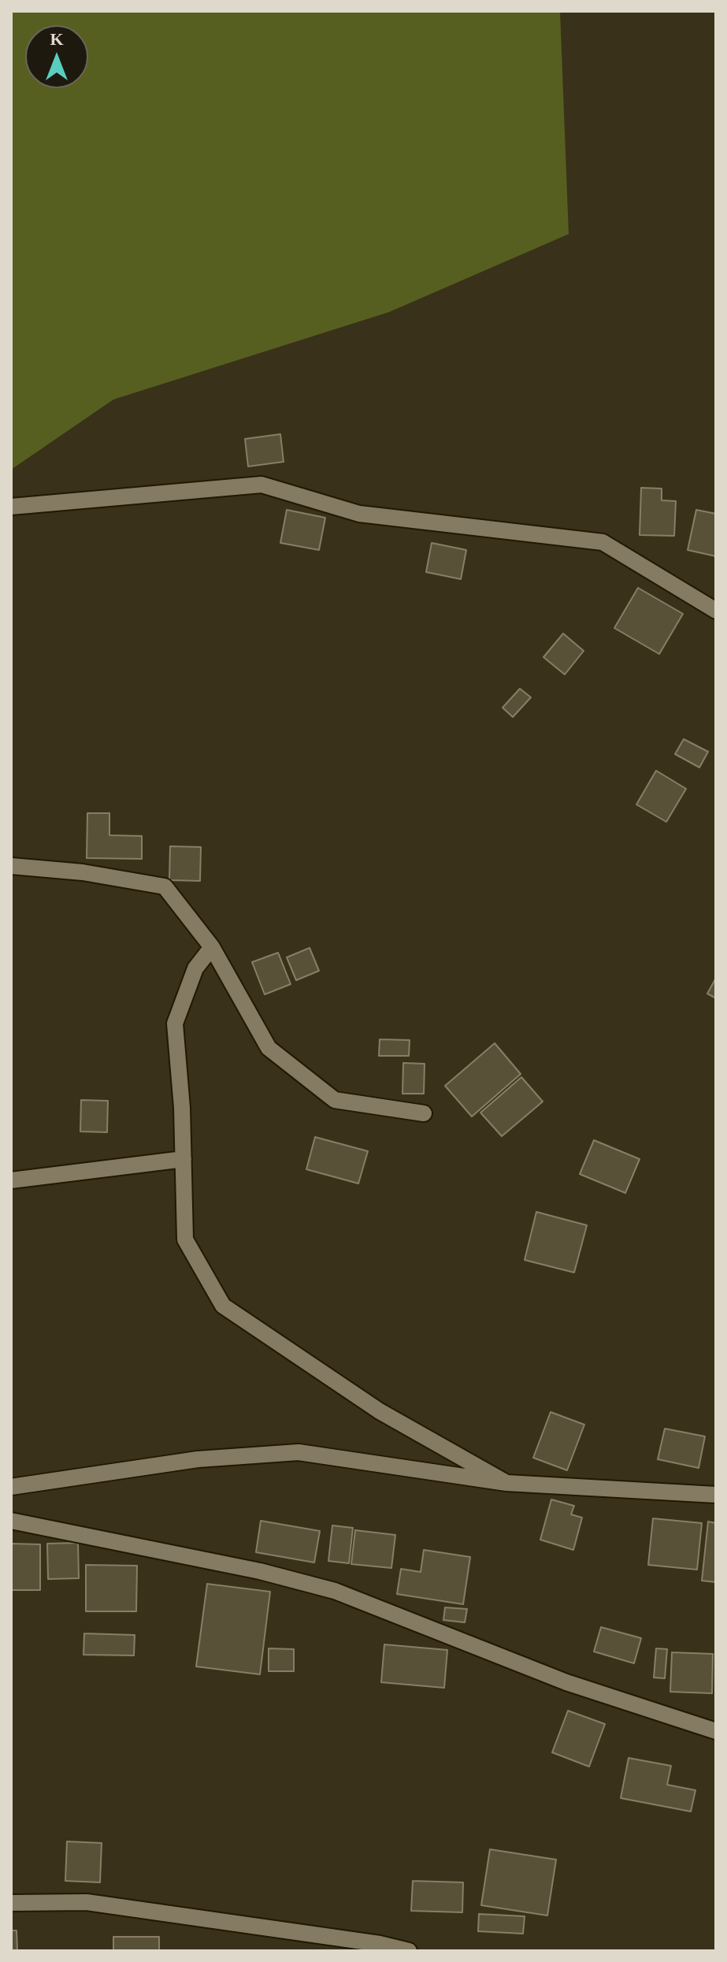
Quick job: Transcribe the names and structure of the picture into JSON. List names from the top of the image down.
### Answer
{
  "north": "top"
}
